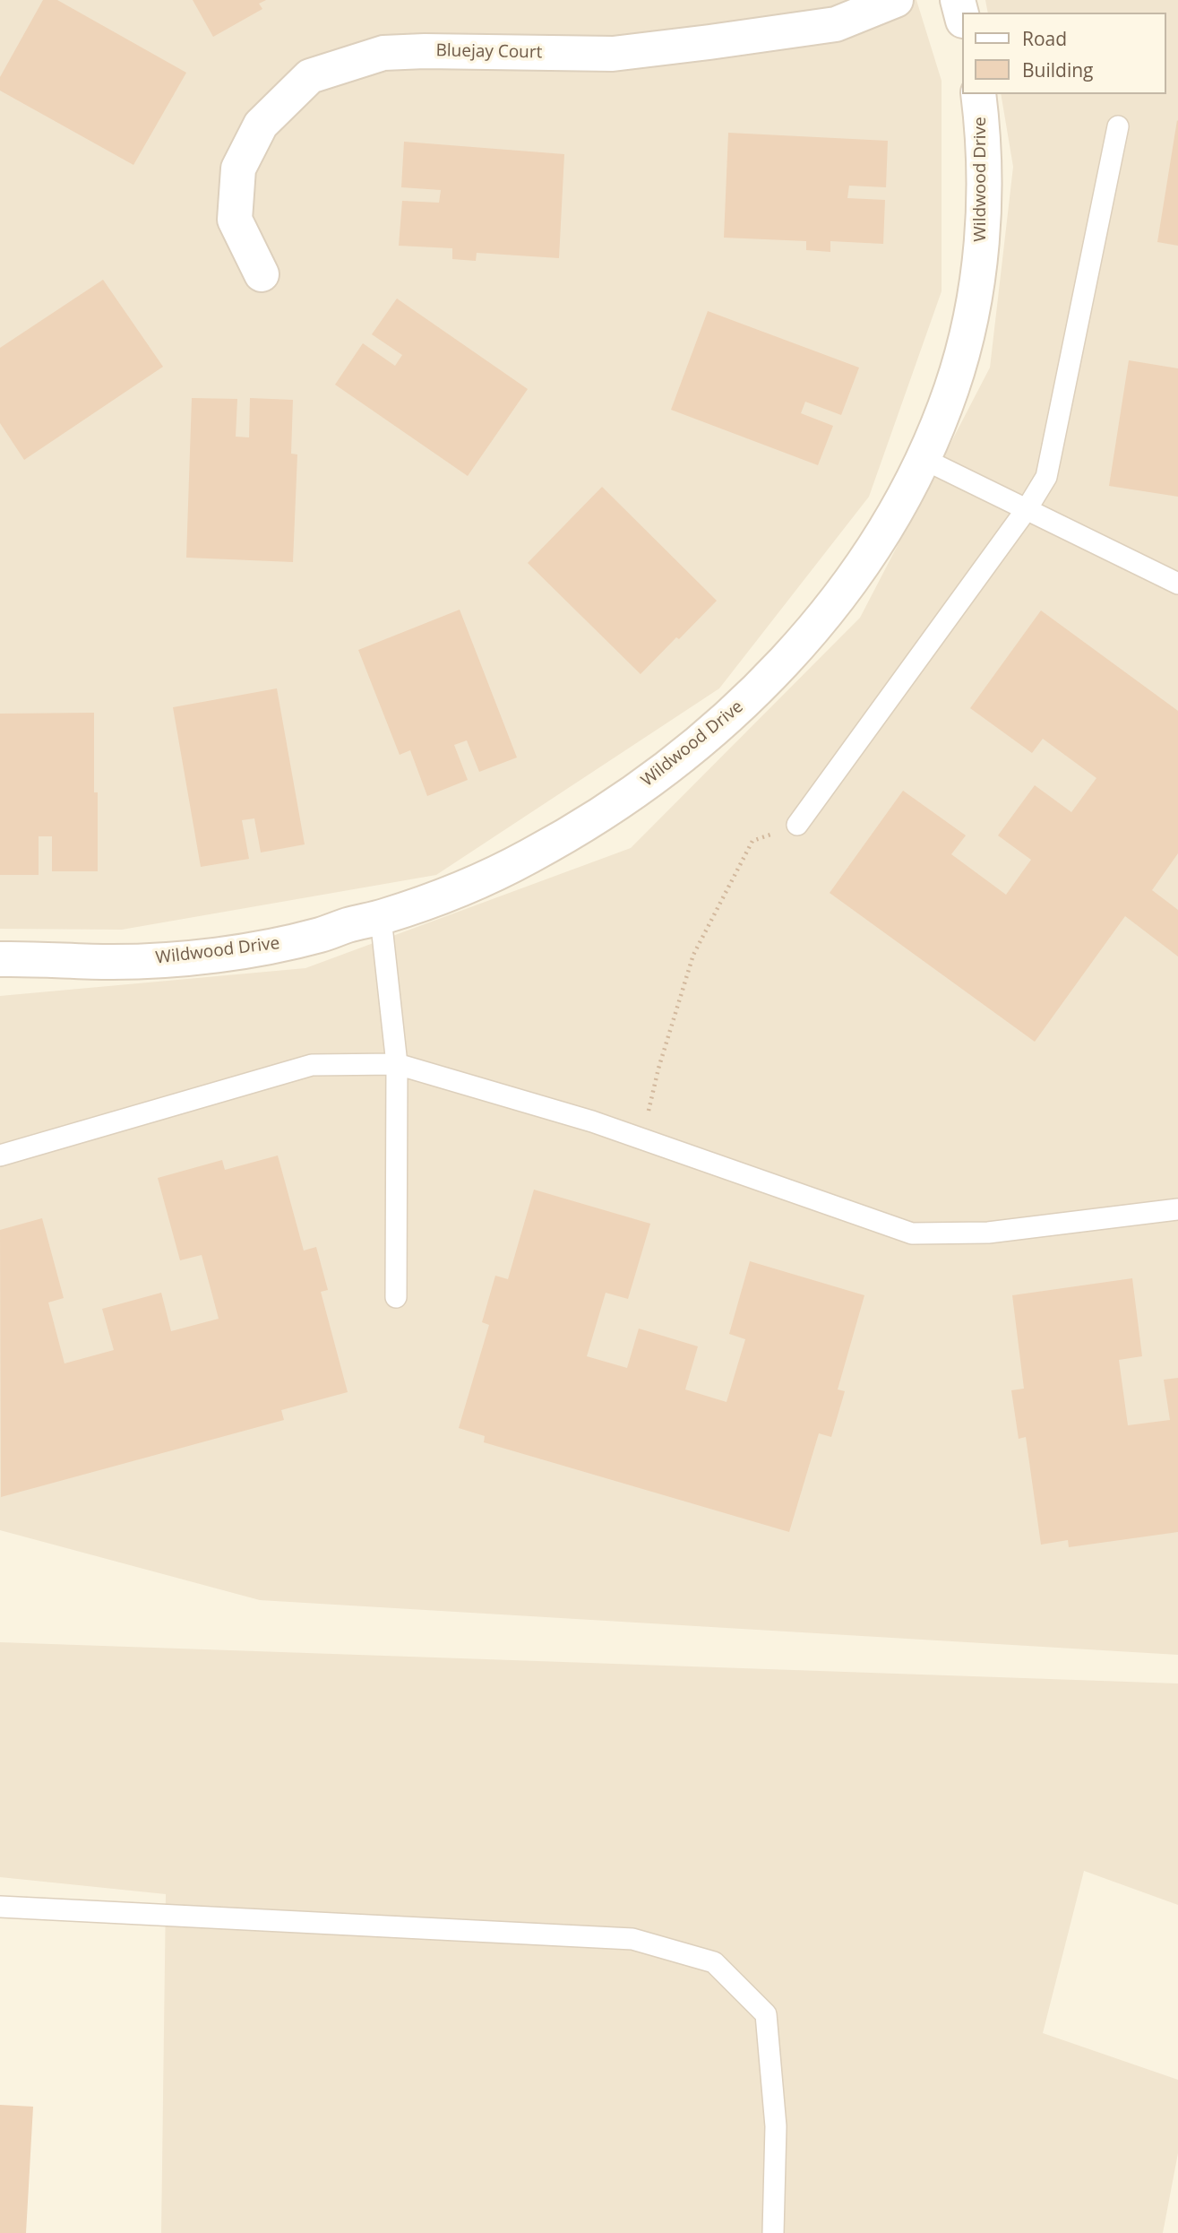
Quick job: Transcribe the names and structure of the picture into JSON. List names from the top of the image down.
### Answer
{
  "streets": {
    "street": ["Bluejay Court", "Wildwood Drive"]
  },
  "legend": ["Road", "Building"]
}
